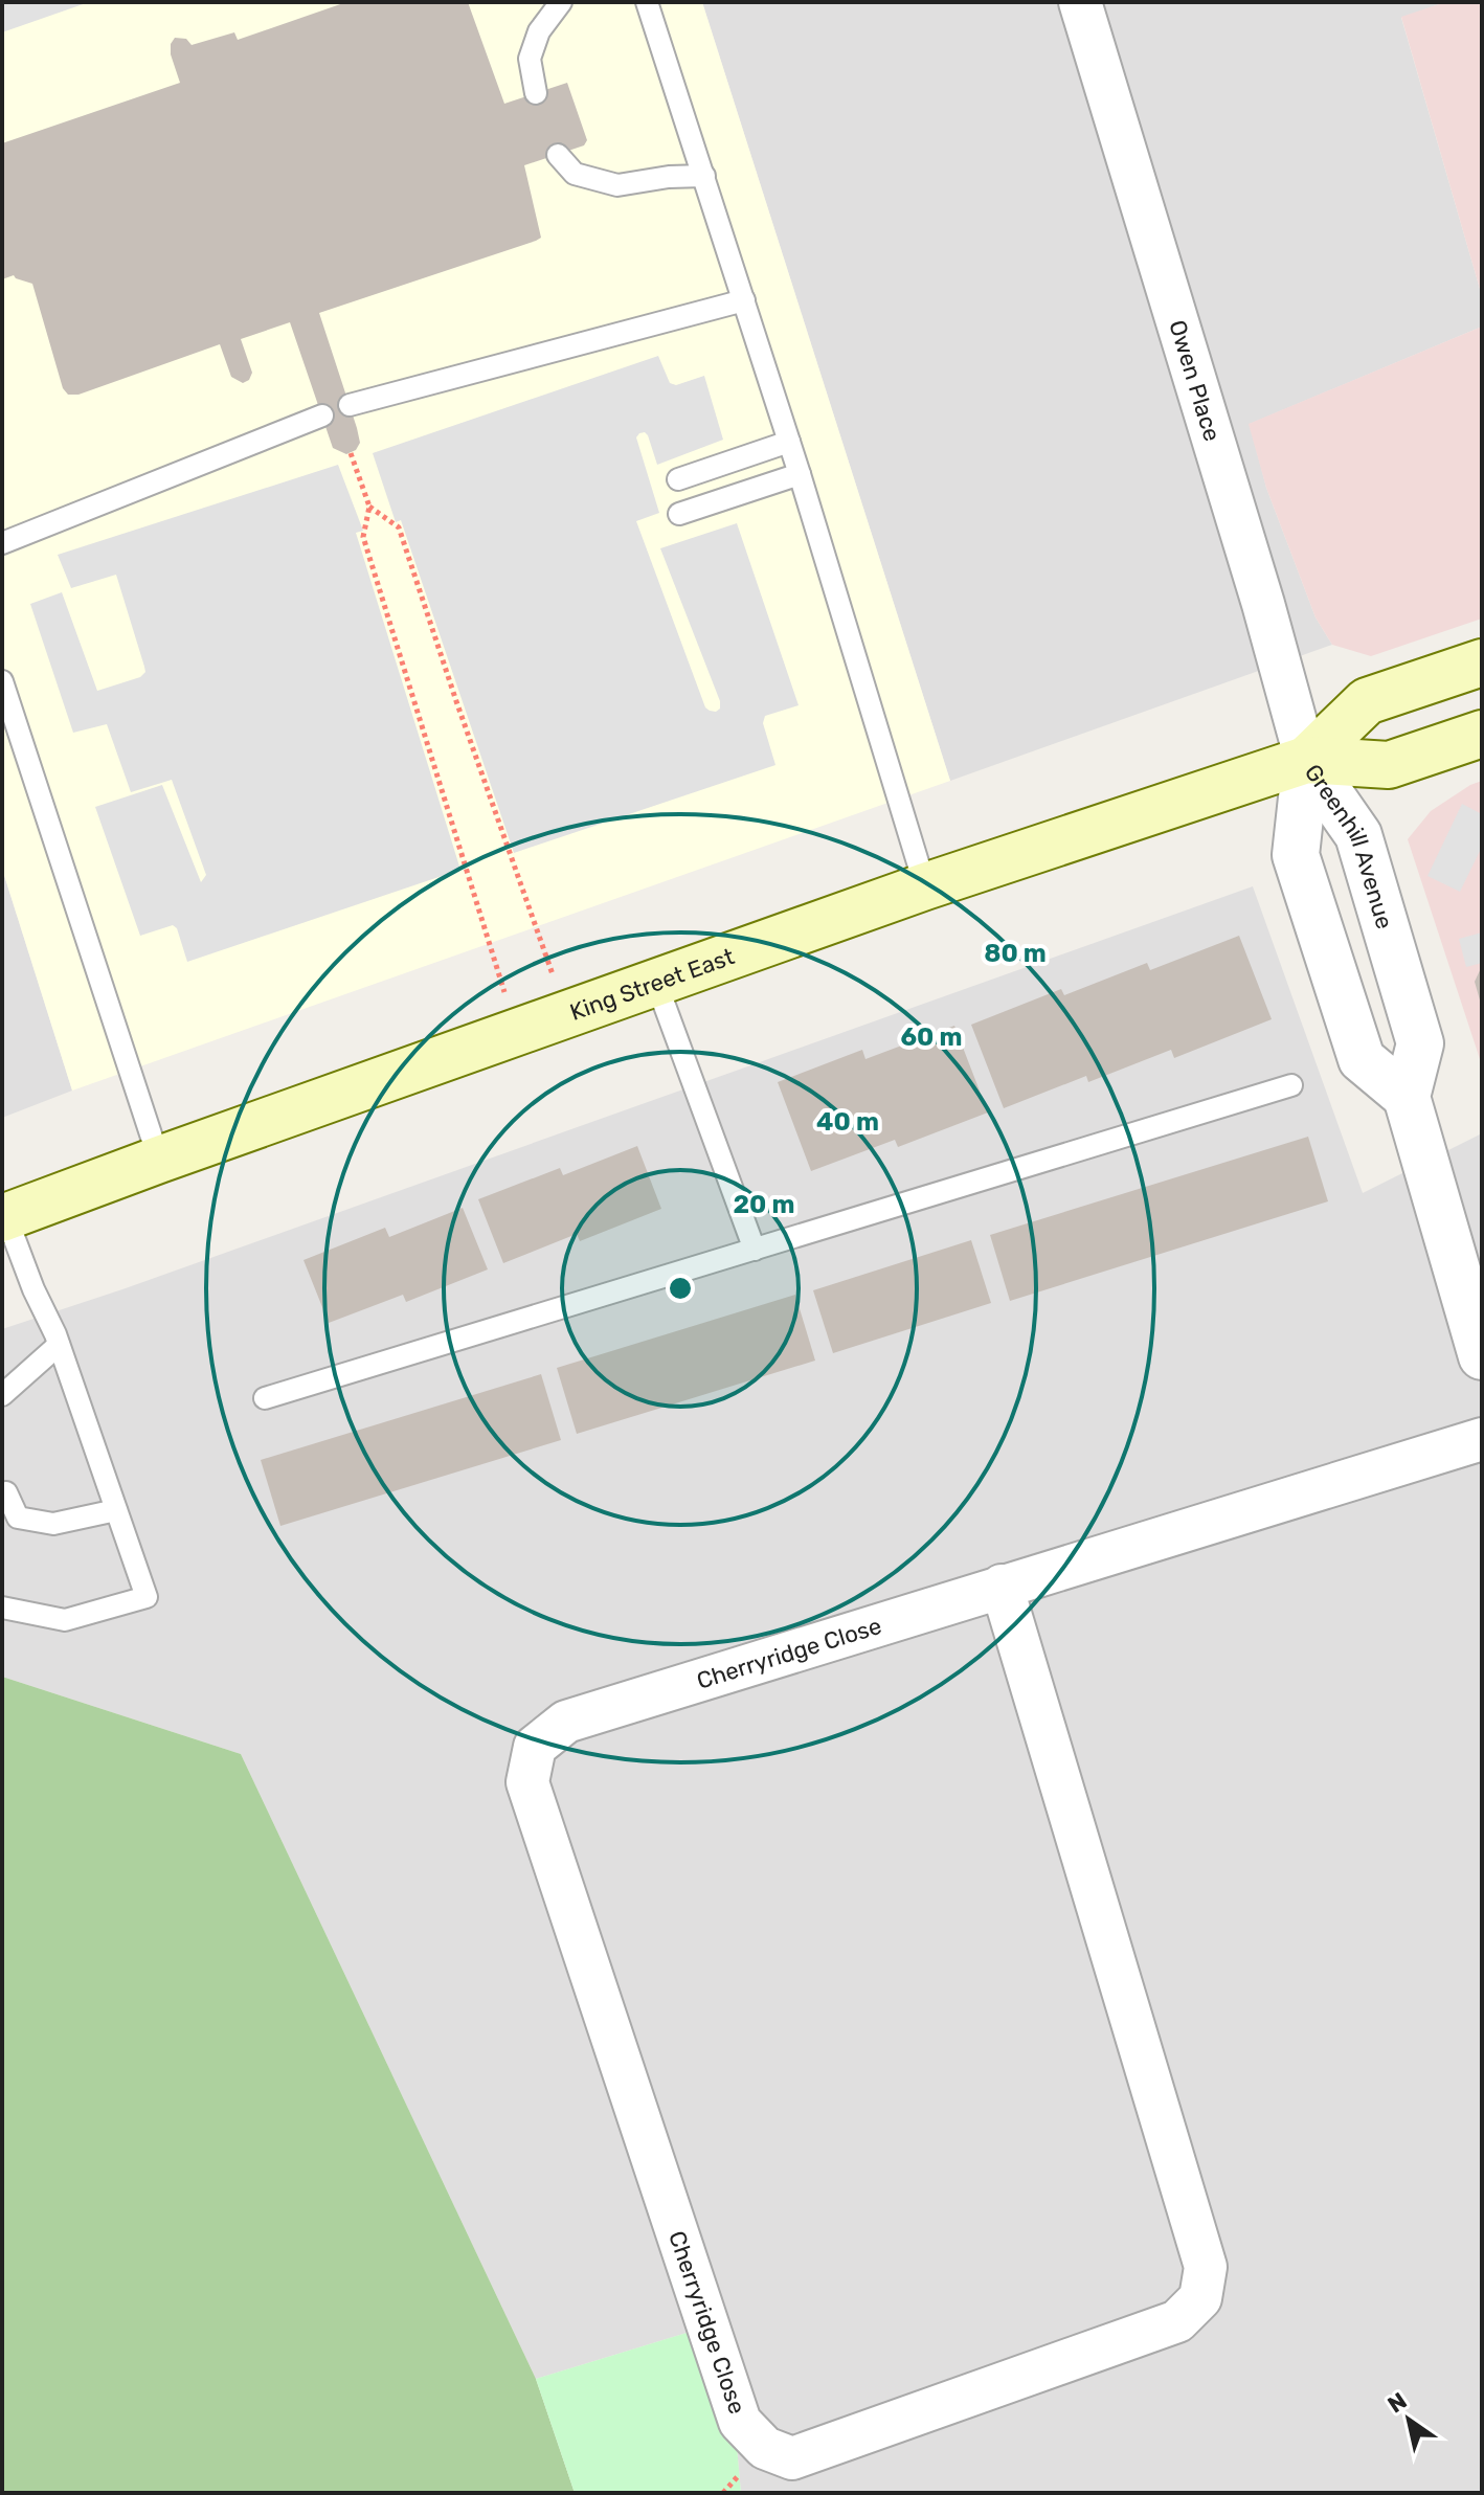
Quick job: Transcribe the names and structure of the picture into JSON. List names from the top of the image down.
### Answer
{
  "streets": {
    "main road": ["King Street East"],
    "street": ["Owen Place", "Greenhill Avenue", "Cherryridge Close"]
  },
  "crossings": [
    ["Owen Place", "Greenhill Avenue"],
    ["Owen Place", "King Street East"],
    ["Greenhill Avenue", "King Street East"]
  ],
  "north": "top left",
  "rings": [
    "80 m",
    "60 m",
    "40 m",
    "20 m"
  ]
}
